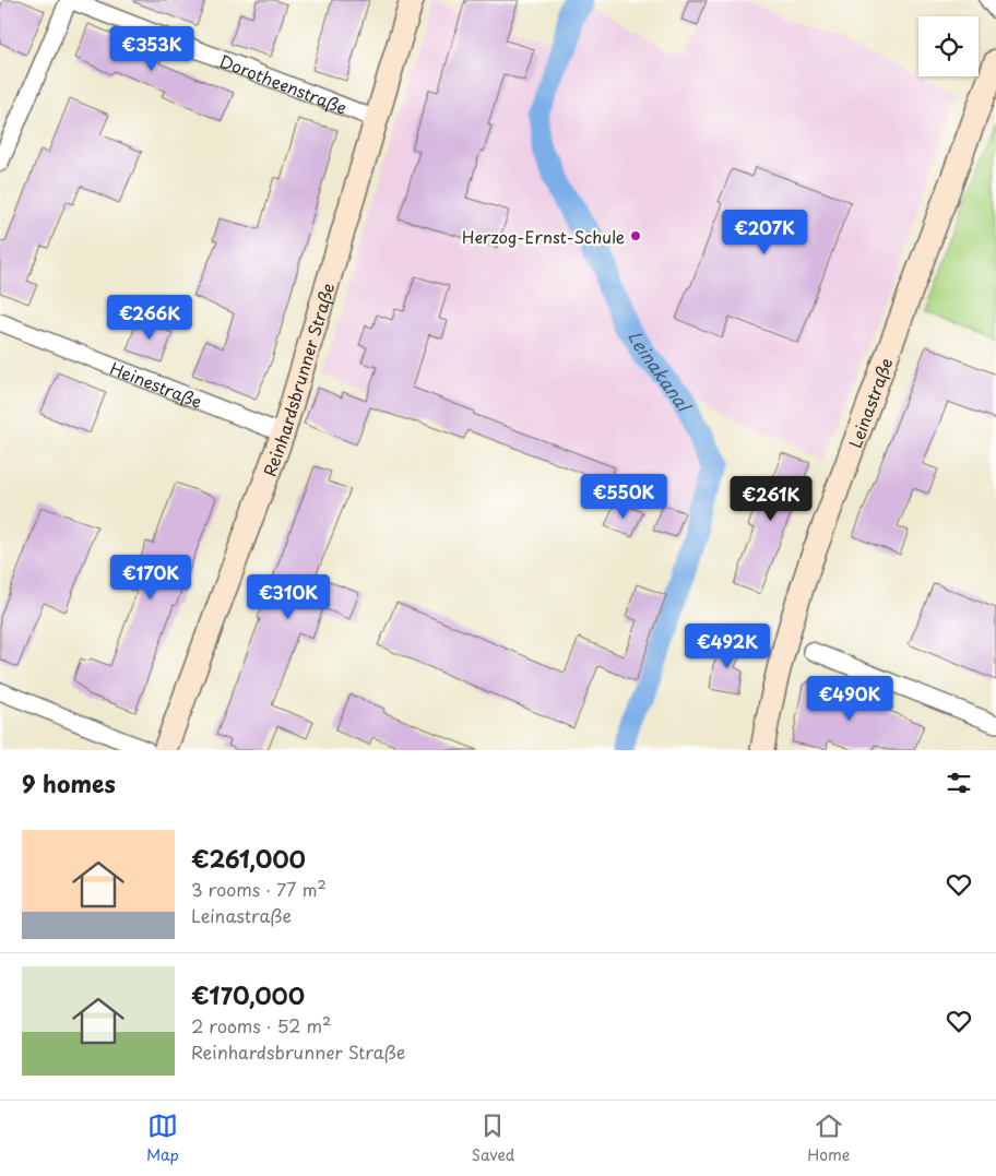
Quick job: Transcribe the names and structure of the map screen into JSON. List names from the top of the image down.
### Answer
{
  "streets": {
    "street": [
      "Dorotheenstraße",
      "Reinhardsbrunner Straße",
      "Heinestraße",
      "Leinastraße"
    ]
  },
  "crossings": [
    ["Dorotheenstraße", "Reinhardsbrunner Straße"],
    ["Reinhardsbrunner Straße", "Heinestraße"]
  ],
  "water": ["Leinakanal"],
  "places": ["Herzog-Ernst-Schule"],
  "page": {
    "price": [
      "€353K",
      "€207K",
      "€266K",
      "€550K",
      "€261K",
      "€170K",
      "€310K",
      "€492K",
      "€490K"
    ],
    "heading": "9 homes",
    "list": [
      {
        "name": "€261,000",
        "note": "3 rooms · 77 m² · Leinastraße"
      },
      {
        "name": "€170,000",
        "note": "2 rooms · 52 m² · Reinhardsbrunner Straße"
      }
    ],
    "tabs": ["Map", "Saved", "Home"]
  }
}
